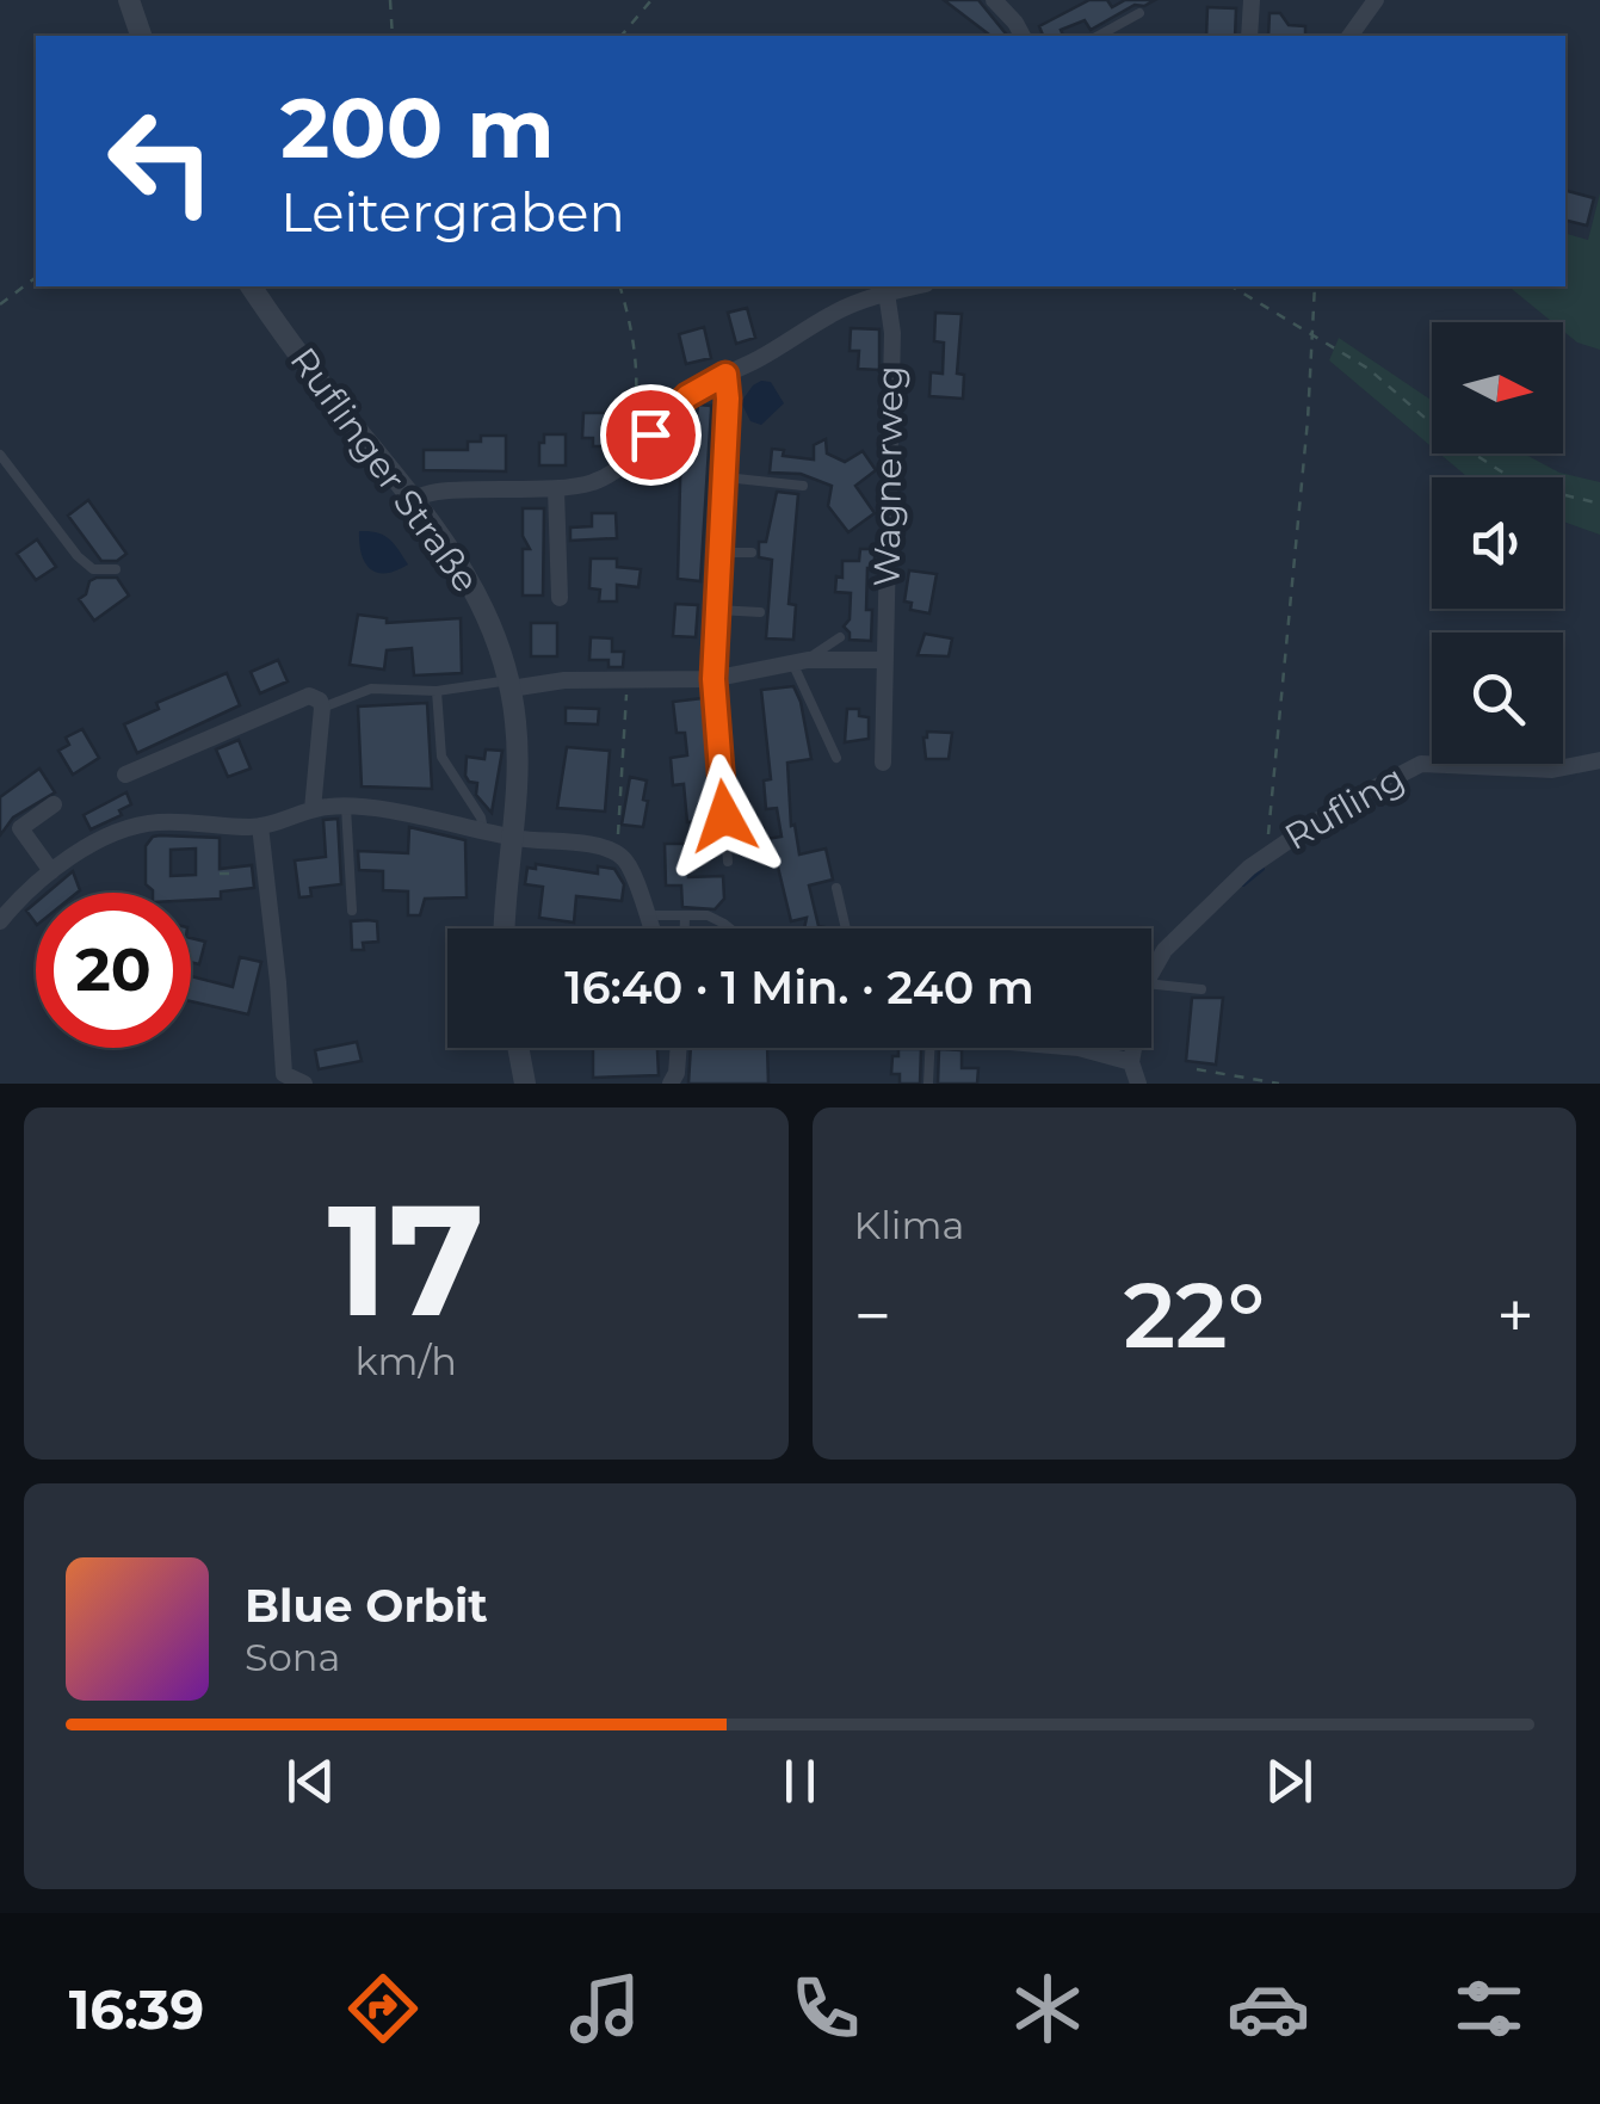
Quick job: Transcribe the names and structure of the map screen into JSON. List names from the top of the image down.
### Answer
{
  "streets": {
    "street": ["Ruflinger Straße", "Wagnerweg", "Rufling"]
  },
  "north": "right",
  "page": {
    "turn": ["200 m", "Leitergraben"],
    "limit": "20",
    "trip": "16:40 · 1 Min. · 240 m",
    "tile": [
      ["17", "km/h"],
      "Klima"
    ],
    "heat": ["−", "22°", "+"],
    "song": ["Blue Orbit", "Sona"],
    "tabs": "16:39"
  }
}
